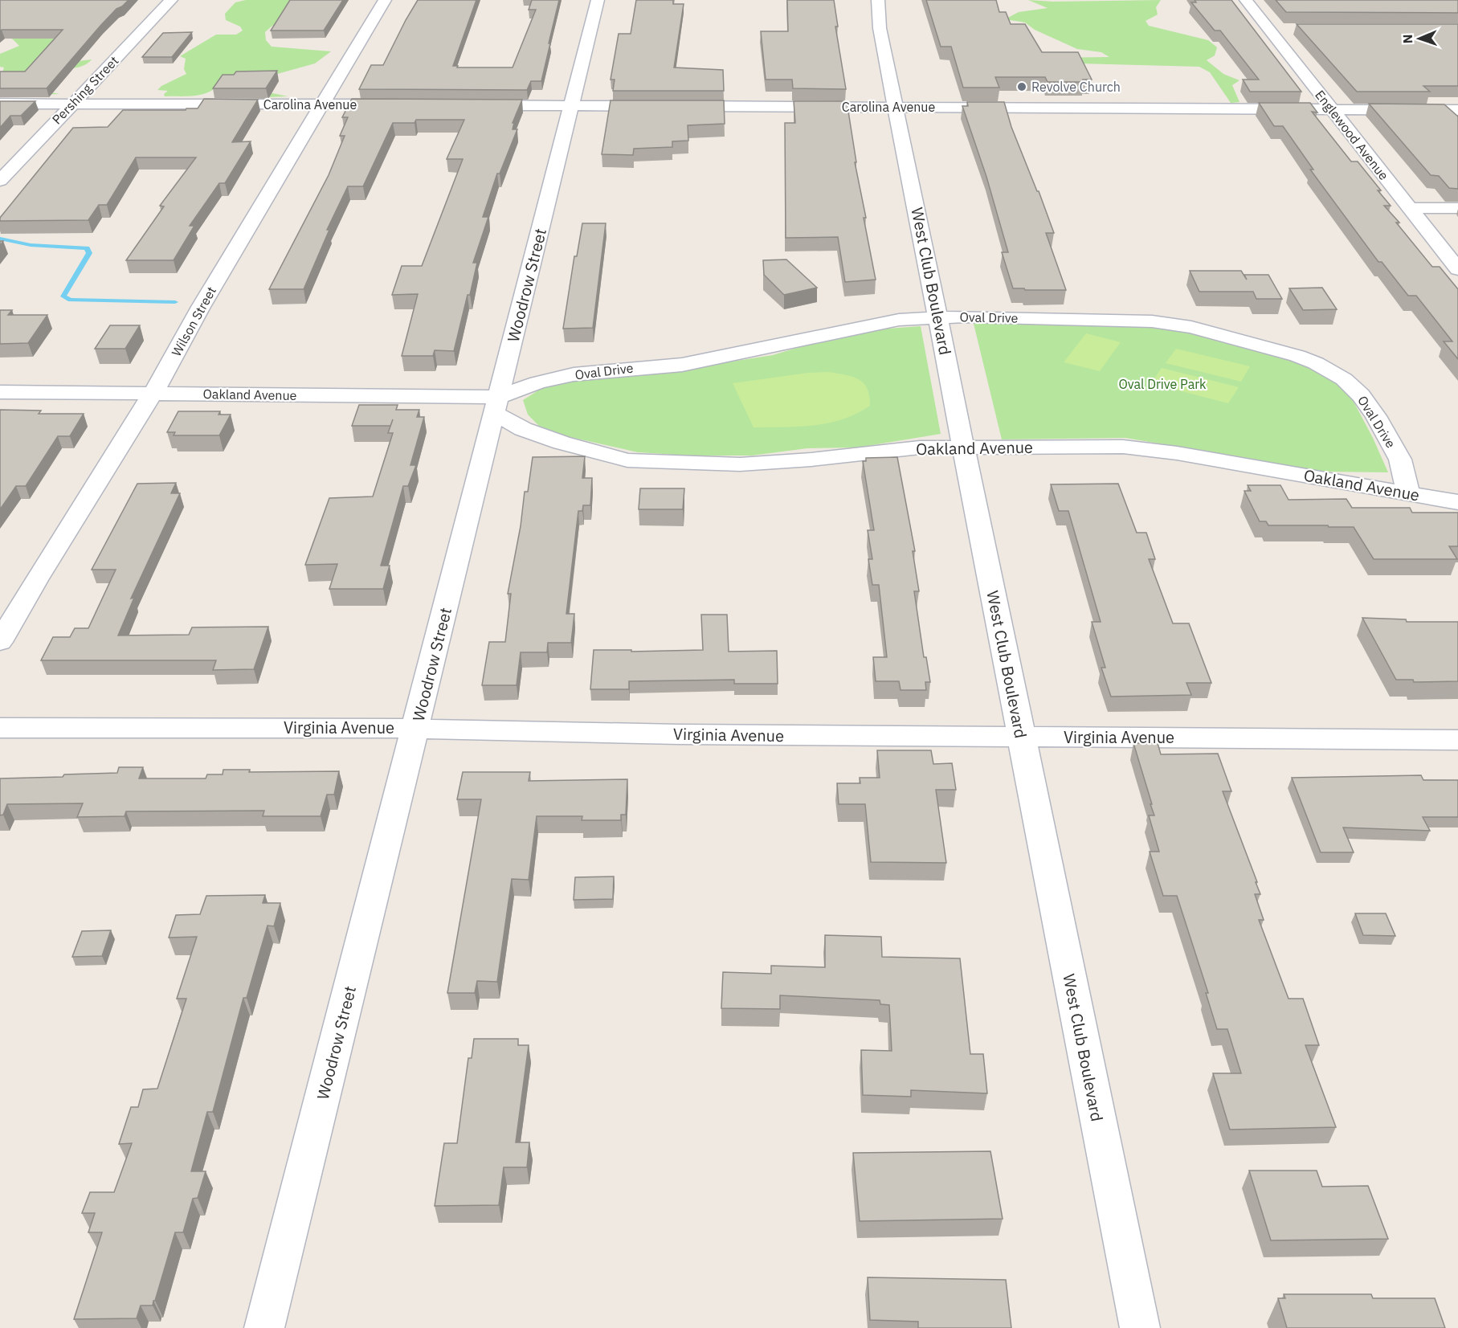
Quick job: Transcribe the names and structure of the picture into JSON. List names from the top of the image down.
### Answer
{
  "streets": {
    "street": [
      "Pershing Street",
      "Carolina Avenue",
      "Englewood Avenue",
      "West Club Boulevard",
      "Woodrow Street",
      "Oval Drive",
      "Wilson Street",
      "Oakland Avenue",
      "Virginia Avenue"
    ]
  },
  "crossings": [
    ["Pershing Street", "Carolina Avenue"],
    ["Carolina Avenue", "Englewood Avenue"],
    ["Carolina Avenue", "West Club Boulevard"],
    ["Carolina Avenue", "Wilson Street"],
    ["West Club Boulevard", "Oval Drive"],
    ["West Club Boulevard", "Oakland Avenue"],
    ["West Club Boulevard", "Virginia Avenue"],
    ["Woodrow Street", "Oval Drive"],
    ["Woodrow Street", "Oakland Avenue"],
    ["Woodrow Street", "Virginia Avenue"],
    ["Oval Drive", "Oakland Avenue"],
    ["Wilson Street", "Oakland Avenue"]
  ],
  "parks": ["Oval Drive Park"],
  "places": ["Revolve Church"],
  "north": "left"
}
